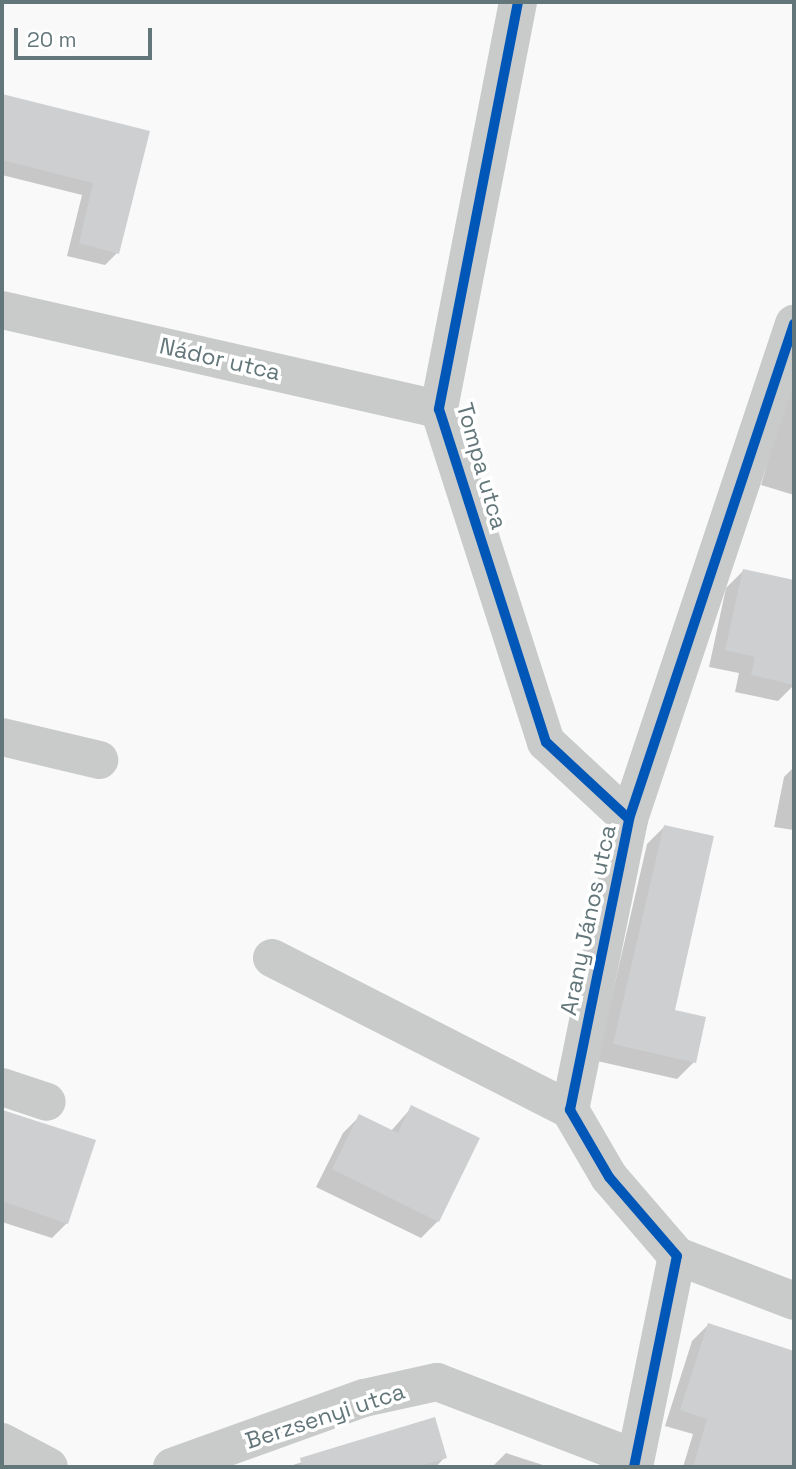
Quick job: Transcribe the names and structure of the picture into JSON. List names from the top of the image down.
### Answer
{
  "streets": {
    "street": [
      "Nádor utca",
      "Tompa utca",
      "Arany János utca",
      "Berzsenyi utca"
    ]
  },
  "crossings": [
    ["Nádor utca", "Tompa utca"],
    ["Tompa utca", "Arany János utca"]
  ],
  "scale_bar": "20 m"
}
